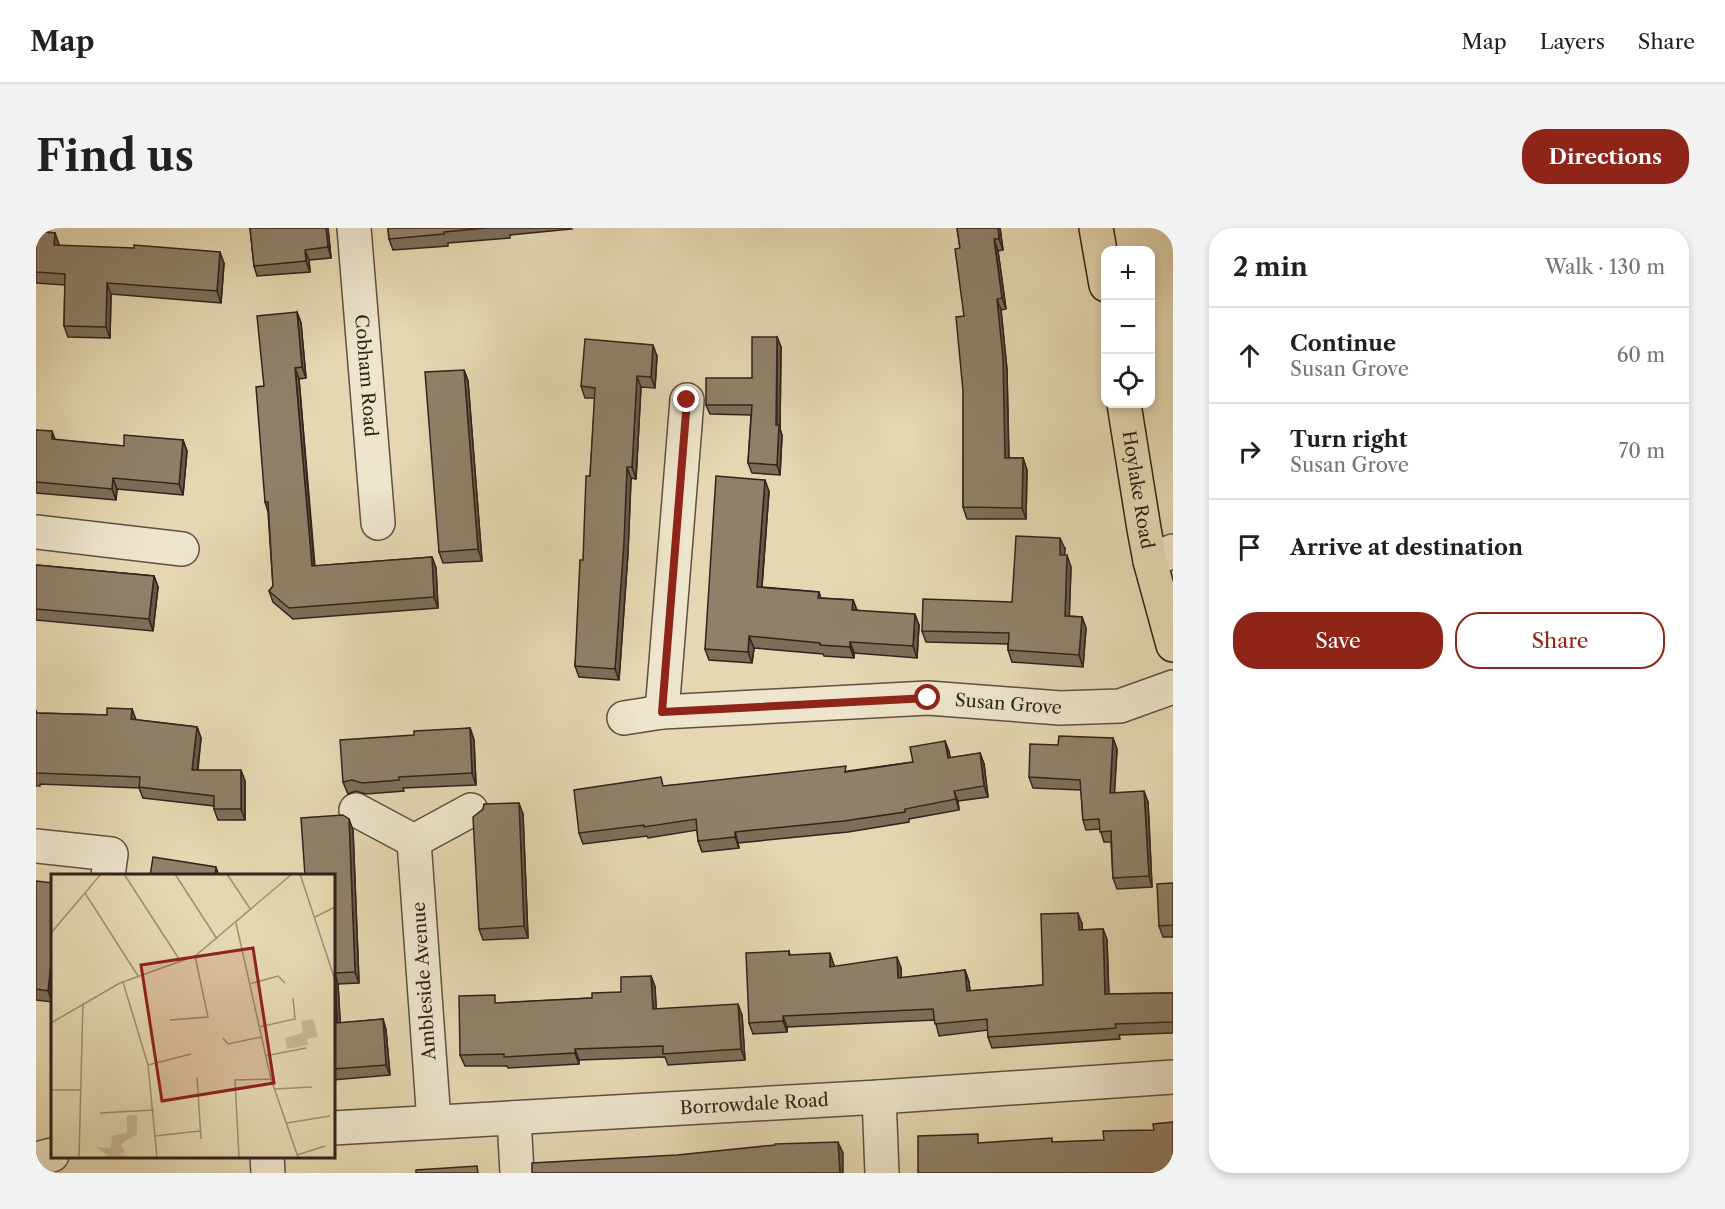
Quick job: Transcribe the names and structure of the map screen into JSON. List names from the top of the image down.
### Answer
{
  "streets": {
    "main road": ["Hoylake Road"],
    "street": [
      "Cobham Road",
      "Susan Grove",
      "Ambleside Avenue",
      "Borrowdale Road"
    ]
  },
  "crossings": [
    ["Ambleside Avenue", "Borrowdale Road"]
  ],
  "page": {
    "header": "Map",
    "nav": ["Map", "Layers", "Share"],
    "buttons": [
      "Directions",
      ["Save", "Share"]
    ],
    "title": "Find us",
    "heading": ["2 min", "Walk · 130 m"],
    "map_buttons": ["+", "−"],
    "list": [
      ["Continue", "Susan Grove", "60 m"],
      ["Turn right", "Susan Grove", "70 m"],
      "Arrive at destination"
    ]
  }
}
